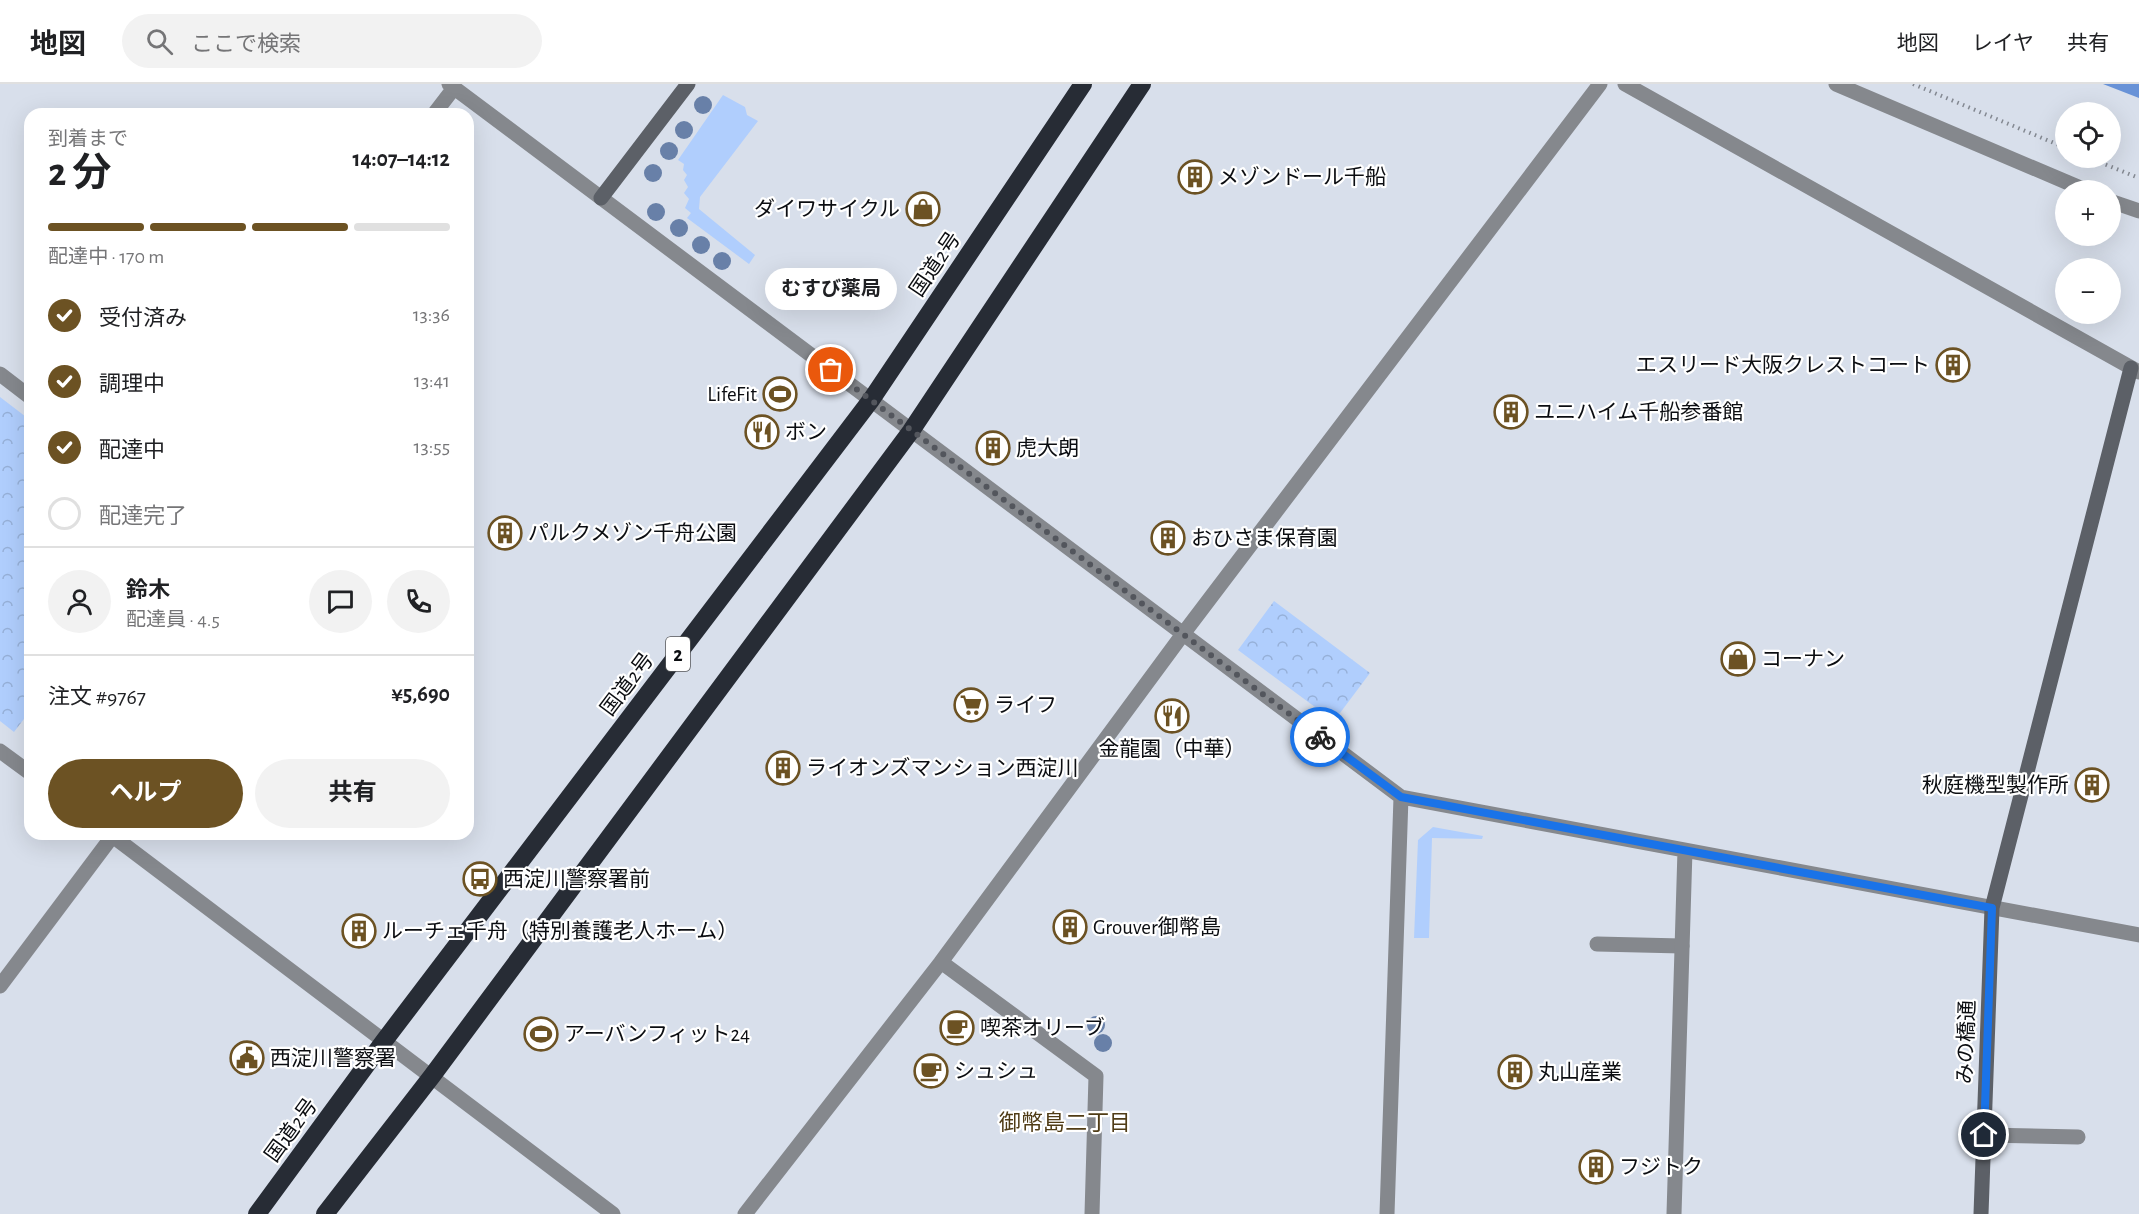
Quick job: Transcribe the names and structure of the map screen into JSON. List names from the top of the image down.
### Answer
{
  "streets": {
    "highway": ["国道2号", "2"],
    "street": ["みの橋通"]
  },
  "districts": ["御幣島二丁目"],
  "places": {
    "building": [
      "メゾンドール千船",
      "エスリード大阪クレストコート",
      "ユニハイム千船参番館",
      "虎大朗",
      "パルクメゾン千舟公園",
      "おひさま保育園",
      "ライオンズマンション西淀川",
      "秋庭機型製作所",
      "Grouver御幣島",
      "ルーチェ千舟（特別養護老人ホーム）",
      "丸山産業",
      "フジトク"
    ],
    "shop": ["ダイワサイクル", "コーナン"],
    "other": ["むすび薬局"],
    "sports": ["LifeFit", "アーバンフィット24"],
    "restaurant": ["ボン", "金龍園（中華）"],
    "supermarket": ["ライフ"],
    "bus stop": ["西淀川警察署前"],
    "cafe": ["喫茶オリーブ", "シュシュ"],
    "public building": ["西淀川警察署"]
  },
  "page": {
    "header": "地図",
    "search": "ここで検索",
    "nav": ["地図", "レイヤ", "共有"],
    "map_buttons": ["+", "−"],
    "heading": ["2 分", "到着まで", "14:07–14:12"],
    "panel": [
      "鈴木",
      "配達員 · 4.5",
      "注文 #9767",
      "¥5,690"
    ],
    "bar": "配達中 · 170 m",
    "bubble": "むすび薬局",
    "list": [
      ["受付済み", "13:36"],
      ["調理中", "13:41"],
      ["配達中", "13:55"],
      "配達完了"
    ],
    "buttons": ["ヘルプ", "共有"]
  }
}
